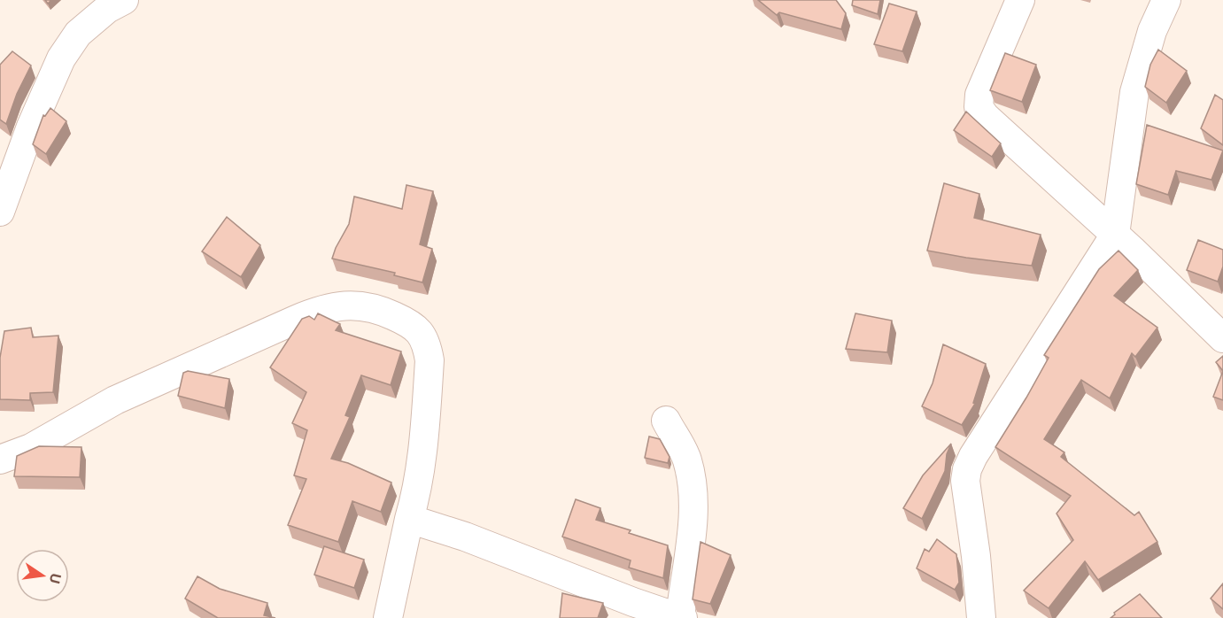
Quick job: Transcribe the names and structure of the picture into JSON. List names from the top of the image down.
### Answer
{
  "north": "right"
}
